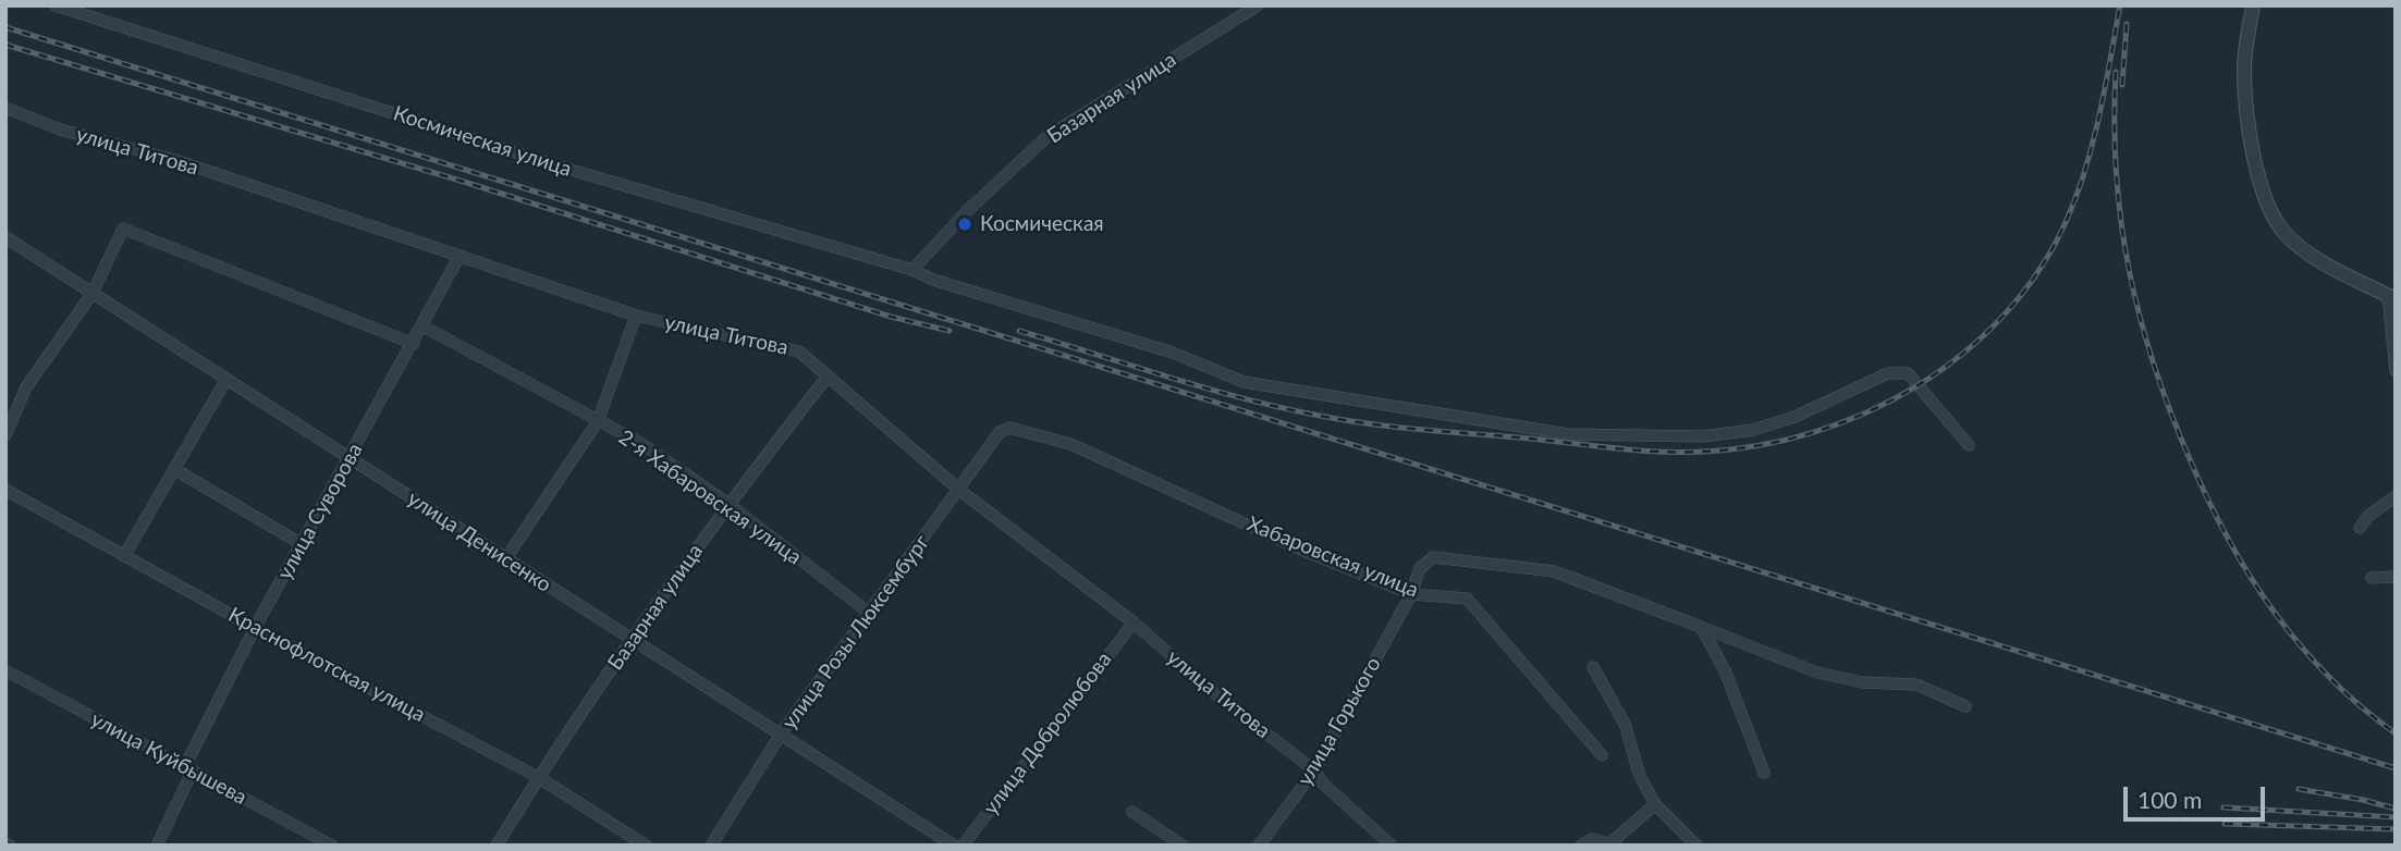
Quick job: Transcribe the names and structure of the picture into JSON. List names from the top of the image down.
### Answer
{
  "streets": {
    "street": [
      "Базарная улица",
      "Космическая улица",
      "улица Титова",
      "2-я Хабаровская улица",
      "улица Суворова",
      "улица Денисенко",
      "Хабаровская улица",
      "улица Розы Люксембург",
      "Краснофлотская улица",
      "улица Горького",
      "улица Добролюбова",
      "улица Куйбышева"
    ]
  },
  "crossings": [
    ["Базарная улица", "Космическая улица"],
    ["Базарная улица", "улица Титова"],
    ["Базарная улица", "2-я Хабаровская улица"],
    ["Базарная улица", "улица Денисенко"],
    ["Базарная улица", "Краснофлотская улица"],
    ["улица Титова", "улица Суворова"],
    ["улица Титова", "улица Розы Люксембург"],
    ["улица Титова", "улица Горького"],
    ["улица Титова", "улица Добролюбова"],
    ["2-я Хабаровская улица", "улица Суворова"],
    ["2-я Хабаровская улица", "улица Розы Люксембург"],
    ["улица Суворова", "улица Денисенко"],
    ["улица Суворова", "Краснофлотская улица"],
    ["улица Суворова", "улица Куйбышева"],
    ["улица Денисенко", "улица Розы Люксембург"],
    ["Хабаровская улица", "улица Розы Люксембург"],
    ["Хабаровская улица", "улица Горького"]
  ],
  "places": ["Космическая"],
  "scale_bar": "100 m"
}
